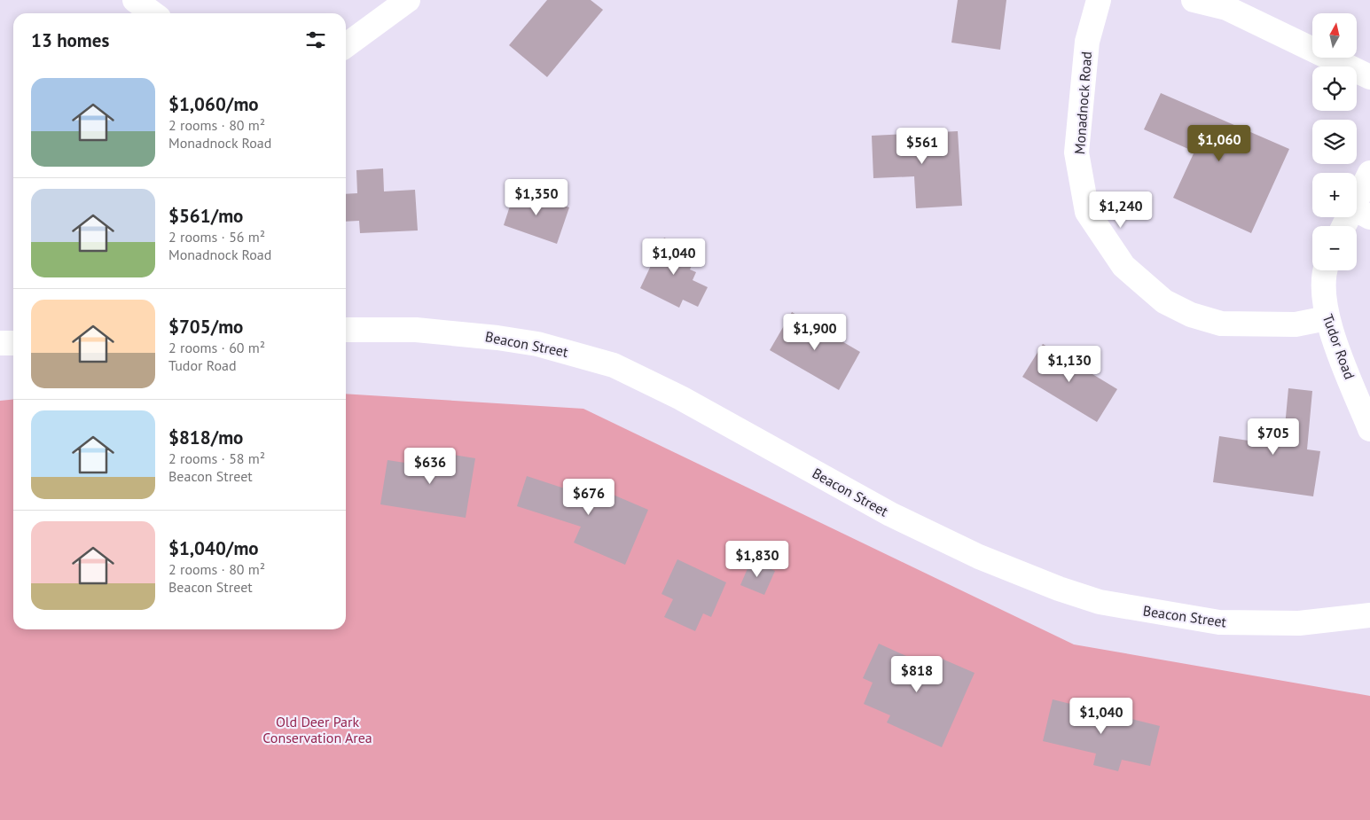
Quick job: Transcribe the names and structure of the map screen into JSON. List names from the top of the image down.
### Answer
{
  "streets": {
    "main road": ["Monadnock Road", "Beacon Street", "Tudor Road"]
  },
  "crossings": [
    ["Monadnock Road", "Tudor Road"]
  ],
  "parks": ["Old Deer Park Conservation Area"],
  "north": "top",
  "page": {
    "map_buttons": ["+", "−"],
    "heading": "13 homes",
    "list": [
      {
        "name": "$1,060/mo",
        "note": "2 rooms · 80 m² · Monadnock Road"
      },
      {
        "name": "$561/mo",
        "note": "2 rooms · 56 m² · Monadnock Road"
      },
      {
        "name": "$705/mo",
        "note": "2 rooms · 60 m² · Tudor Road"
      },
      {
        "name": "$818/mo",
        "note": "2 rooms · 58 m² · Beacon Street"
      },
      {
        "name": "$1,040/mo",
        "note": "2 rooms · 80 m² · Beacon Street"
      }
    ],
    "price": [
      "$1,060",
      "$561",
      "$1,350",
      "$1,240",
      "$1,040",
      "$1,900",
      "$1,130",
      "$705",
      "$636",
      "$676",
      "$1,830",
      "$818",
      "$1,040"
    ]
  }
}
